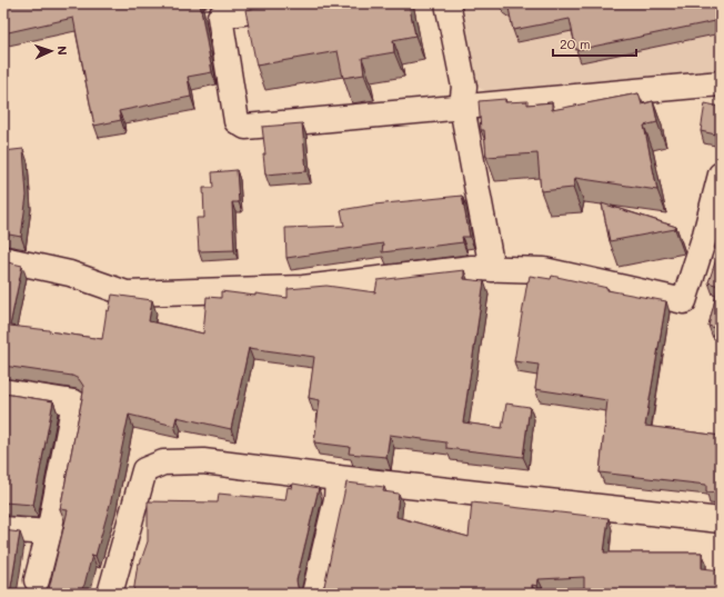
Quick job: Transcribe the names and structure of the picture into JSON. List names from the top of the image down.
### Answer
{
  "scale_bar": "20 m",
  "north": "right"
}
